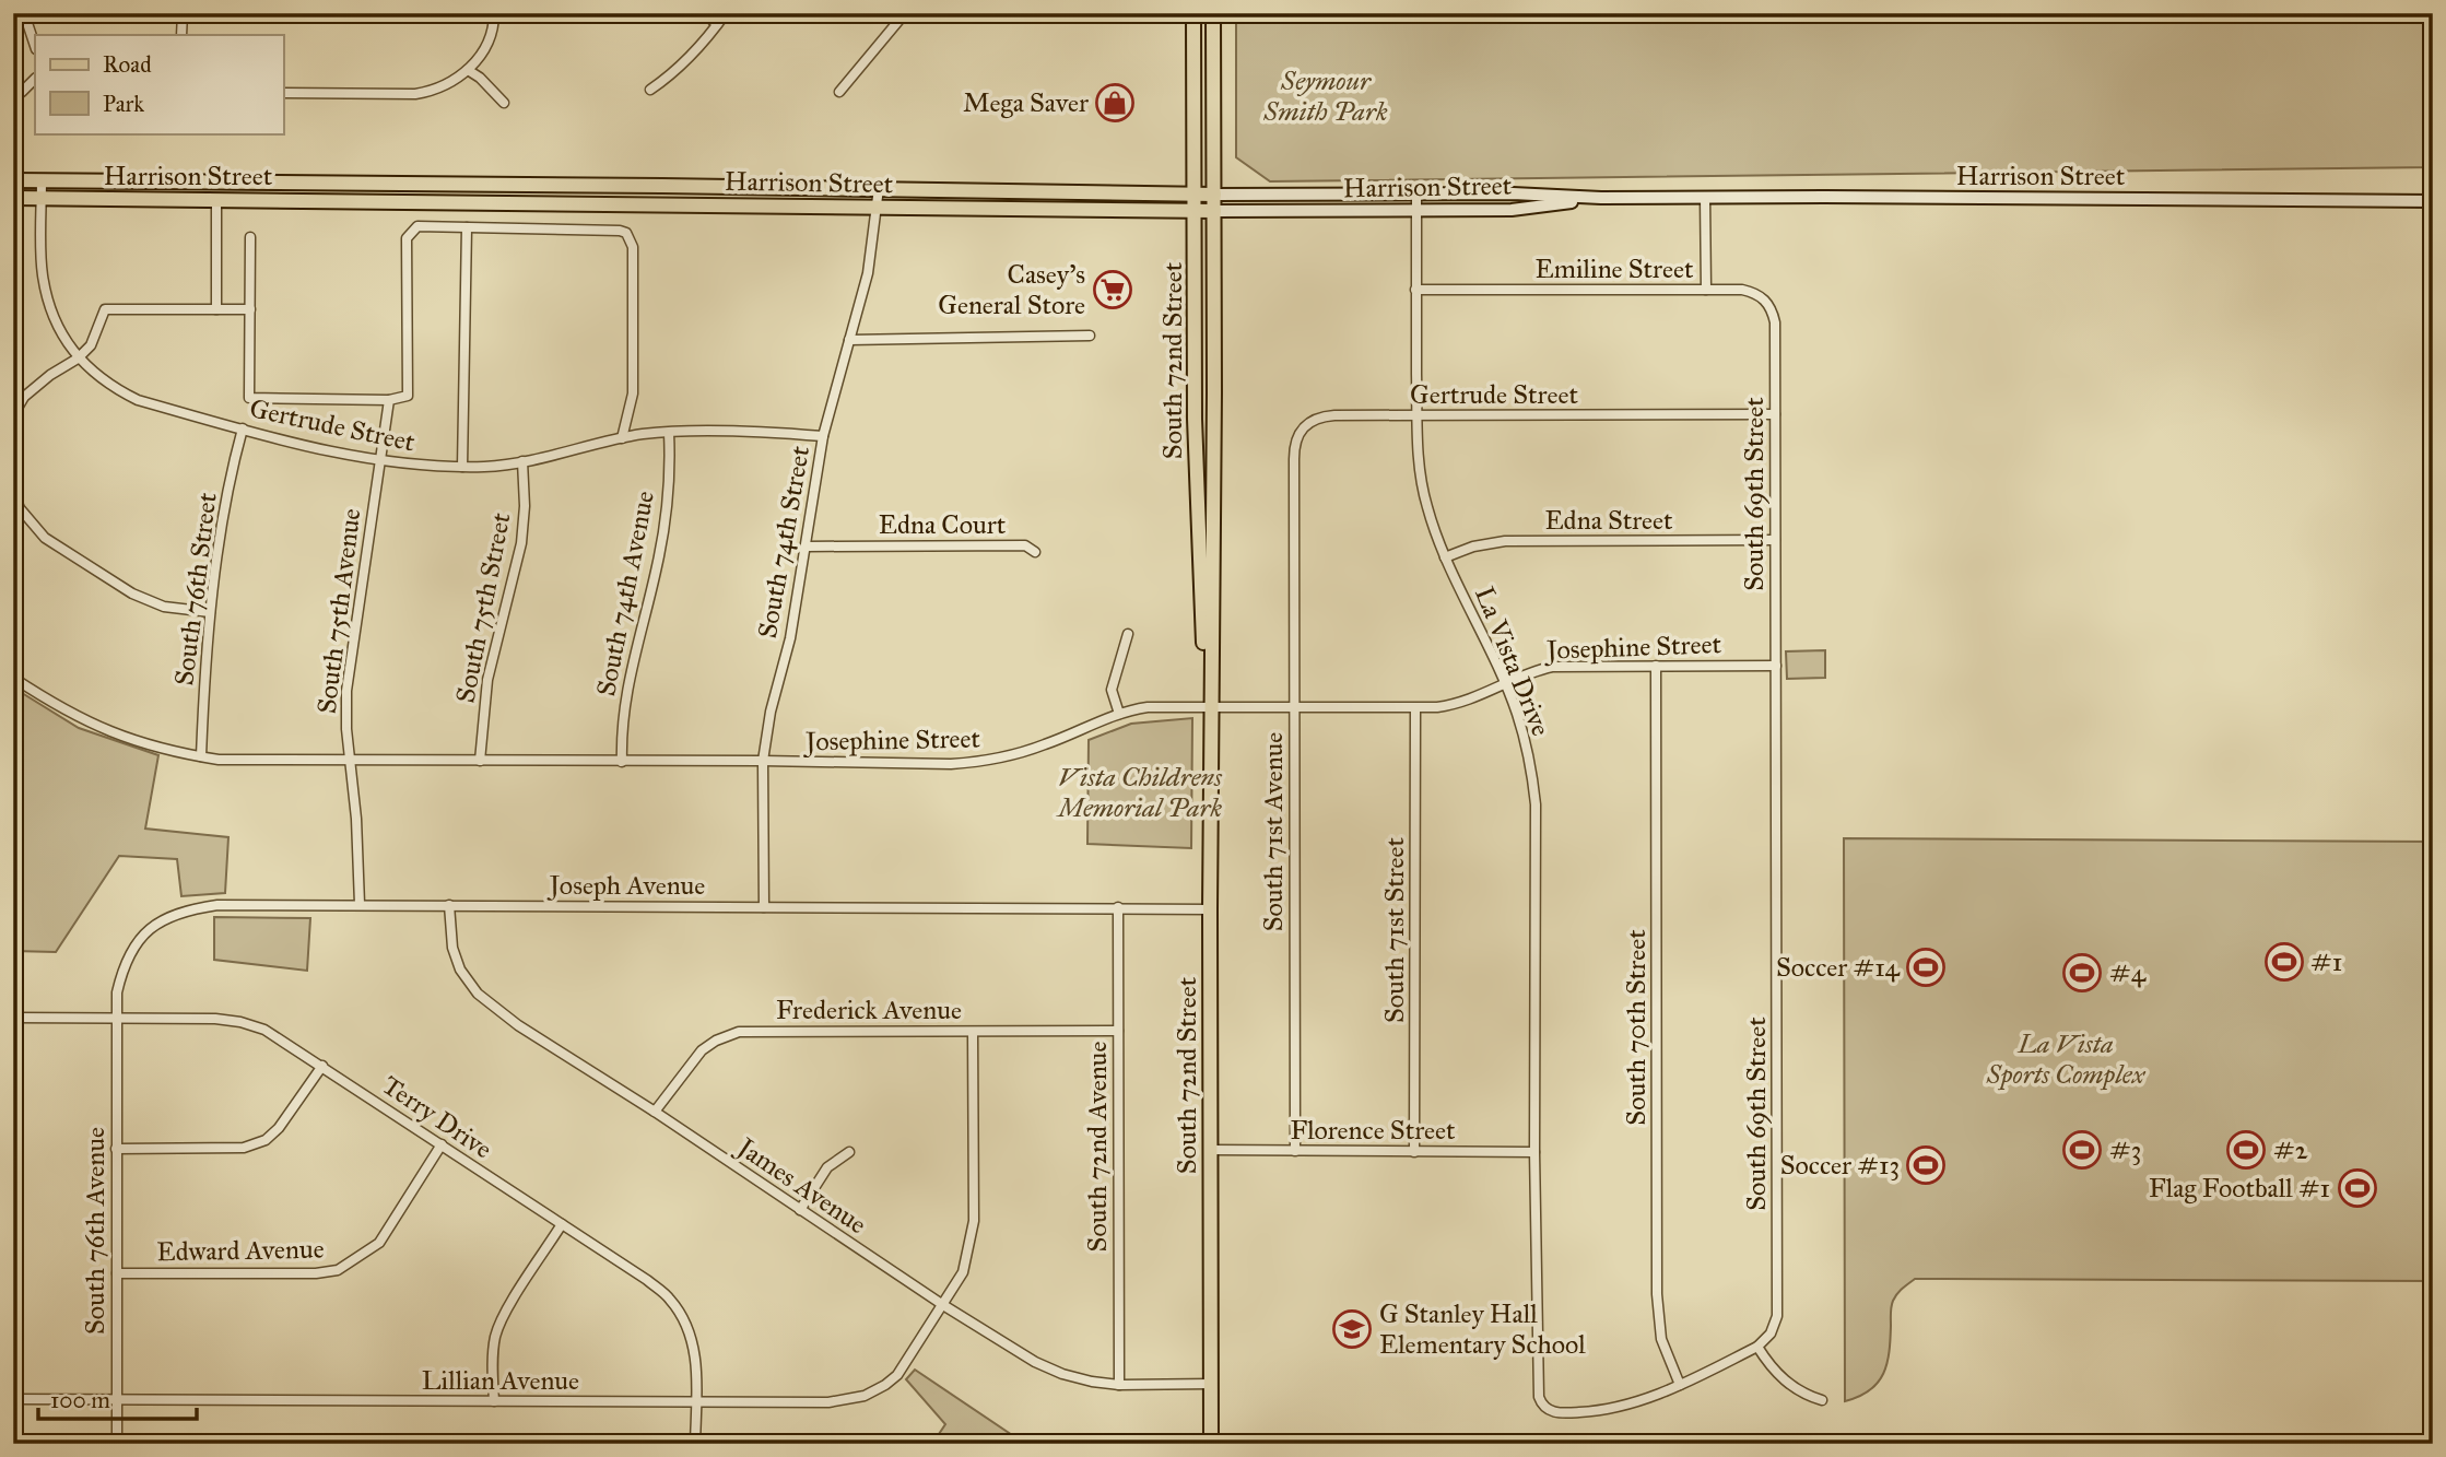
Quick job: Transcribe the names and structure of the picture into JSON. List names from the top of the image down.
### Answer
{
  "streets": {
    "main road": ["Harrison Street", "South 72nd Street"],
    "street": [
      "Emiline Street",
      "Gertrude Street",
      "South 69th Street",
      "Edna Street",
      "Edna Court",
      "South 74th Street",
      "South 76th Street",
      "South 74th Avenue",
      "South 75th Street",
      "South 75th Avenue",
      "Josephine Street",
      "La Vista Drive",
      "South 71st Avenue",
      "Joseph Avenue",
      "South 71st Street",
      "Frederick Avenue",
      "South 70th Street",
      "Terry Drive",
      "Florence Street",
      "South 72nd Avenue",
      "James Avenue",
      "South 76th Avenue",
      "Edward Avenue",
      "Lillian Avenue"
    ]
  },
  "crossings": [
    ["Harrison Street", "South 72nd Street"],
    ["Harrison Street", "Gertrude Street"],
    ["Harrison Street", "South 74th Street"],
    ["Harrison Street", "La Vista Drive"],
    ["Emiline Street", "South 69th Street"],
    ["Emiline Street", "La Vista Drive"],
    ["South 72nd Street", "Josephine Street"],
    ["South 72nd Street", "Joseph Avenue"],
    ["South 72nd Street", "Florence Street"],
    ["South 72nd Street", "James Avenue"],
    ["Gertrude Street", "South 69th Street"],
    ["Gertrude Street", "South 74th Street"],
    ["Gertrude Street", "South 76th Street"],
    ["Gertrude Street", "South 74th Avenue"],
    ["Gertrude Street", "South 75th Street"],
    ["Gertrude Street", "South 75th Avenue"],
    ["Gertrude Street", "La Vista Drive"],
    ["Gertrude Street", "South 71st Avenue"],
    ["South 69th Street", "Edna Street"],
    ["South 69th Street", "Josephine Street"],
    ["Edna Street", "La Vista Drive"],
    ["Edna Court", "South 74th Street"],
    ["South 74th Street", "Josephine Street"],
    ["South 74th Street", "Joseph Avenue"],
    ["South 76th Street", "Josephine Street"],
    ["South 74th Avenue", "Josephine Street"],
    ["South 75th Street", "Josephine Street"],
    ["South 75th Avenue", "Josephine Street"],
    ["South 75th Avenue", "Joseph Avenue"],
    ["Josephine Street", "La Vista Drive"],
    ["Josephine Street", "South 71st Avenue"],
    ["Josephine Street", "South 71st Street"],
    ["Josephine Street", "South 70th Street"],
    ["La Vista Drive", "South 70th Street"],
    ["La Vista Drive", "Florence Street"],
    ["South 71st Avenue", "Florence Street"],
    ["Joseph Avenue", "Terry Drive"],
    ["Joseph Avenue", "South 72nd Avenue"],
    ["Joseph Avenue", "James Avenue"],
    ["Joseph Avenue", "South 76th Avenue"],
    ["South 71st Street", "Florence Street"],
    ["Frederick Avenue", "South 72nd Avenue"],
    ["Frederick Avenue", "James Avenue"],
    ["Frederick Avenue", "Lillian Avenue"],
    ["Terry Drive", "South 76th Avenue"],
    ["Terry Drive", "Edward Avenue"],
    ["Terry Drive", "Lillian Avenue"],
    ["South 72nd Avenue", "James Avenue"],
    ["James Avenue", "Lillian Avenue"],
    ["South 76th Avenue", "Edward Avenue"],
    ["South 76th Avenue", "Lillian Avenue"]
  ],
  "parks": ["Seymour Smith Park", "Vista Childrens Memorial Park", "La Vista Sports Complex"],
  "places": {
    "shop": ["Mega Saver"],
    "supermarket": ["Casey's General Store"],
    "sports": [
      "#1",
      "Soccer #14",
      "#4",
      "#3",
      "#2",
      "Soccer #13",
      "Flag Football #1"
    ],
    "school or university": ["G Stanley Hall Elementary School"]
  },
  "legend": ["Road", "Park"],
  "scale_bar": "100 m"
}
